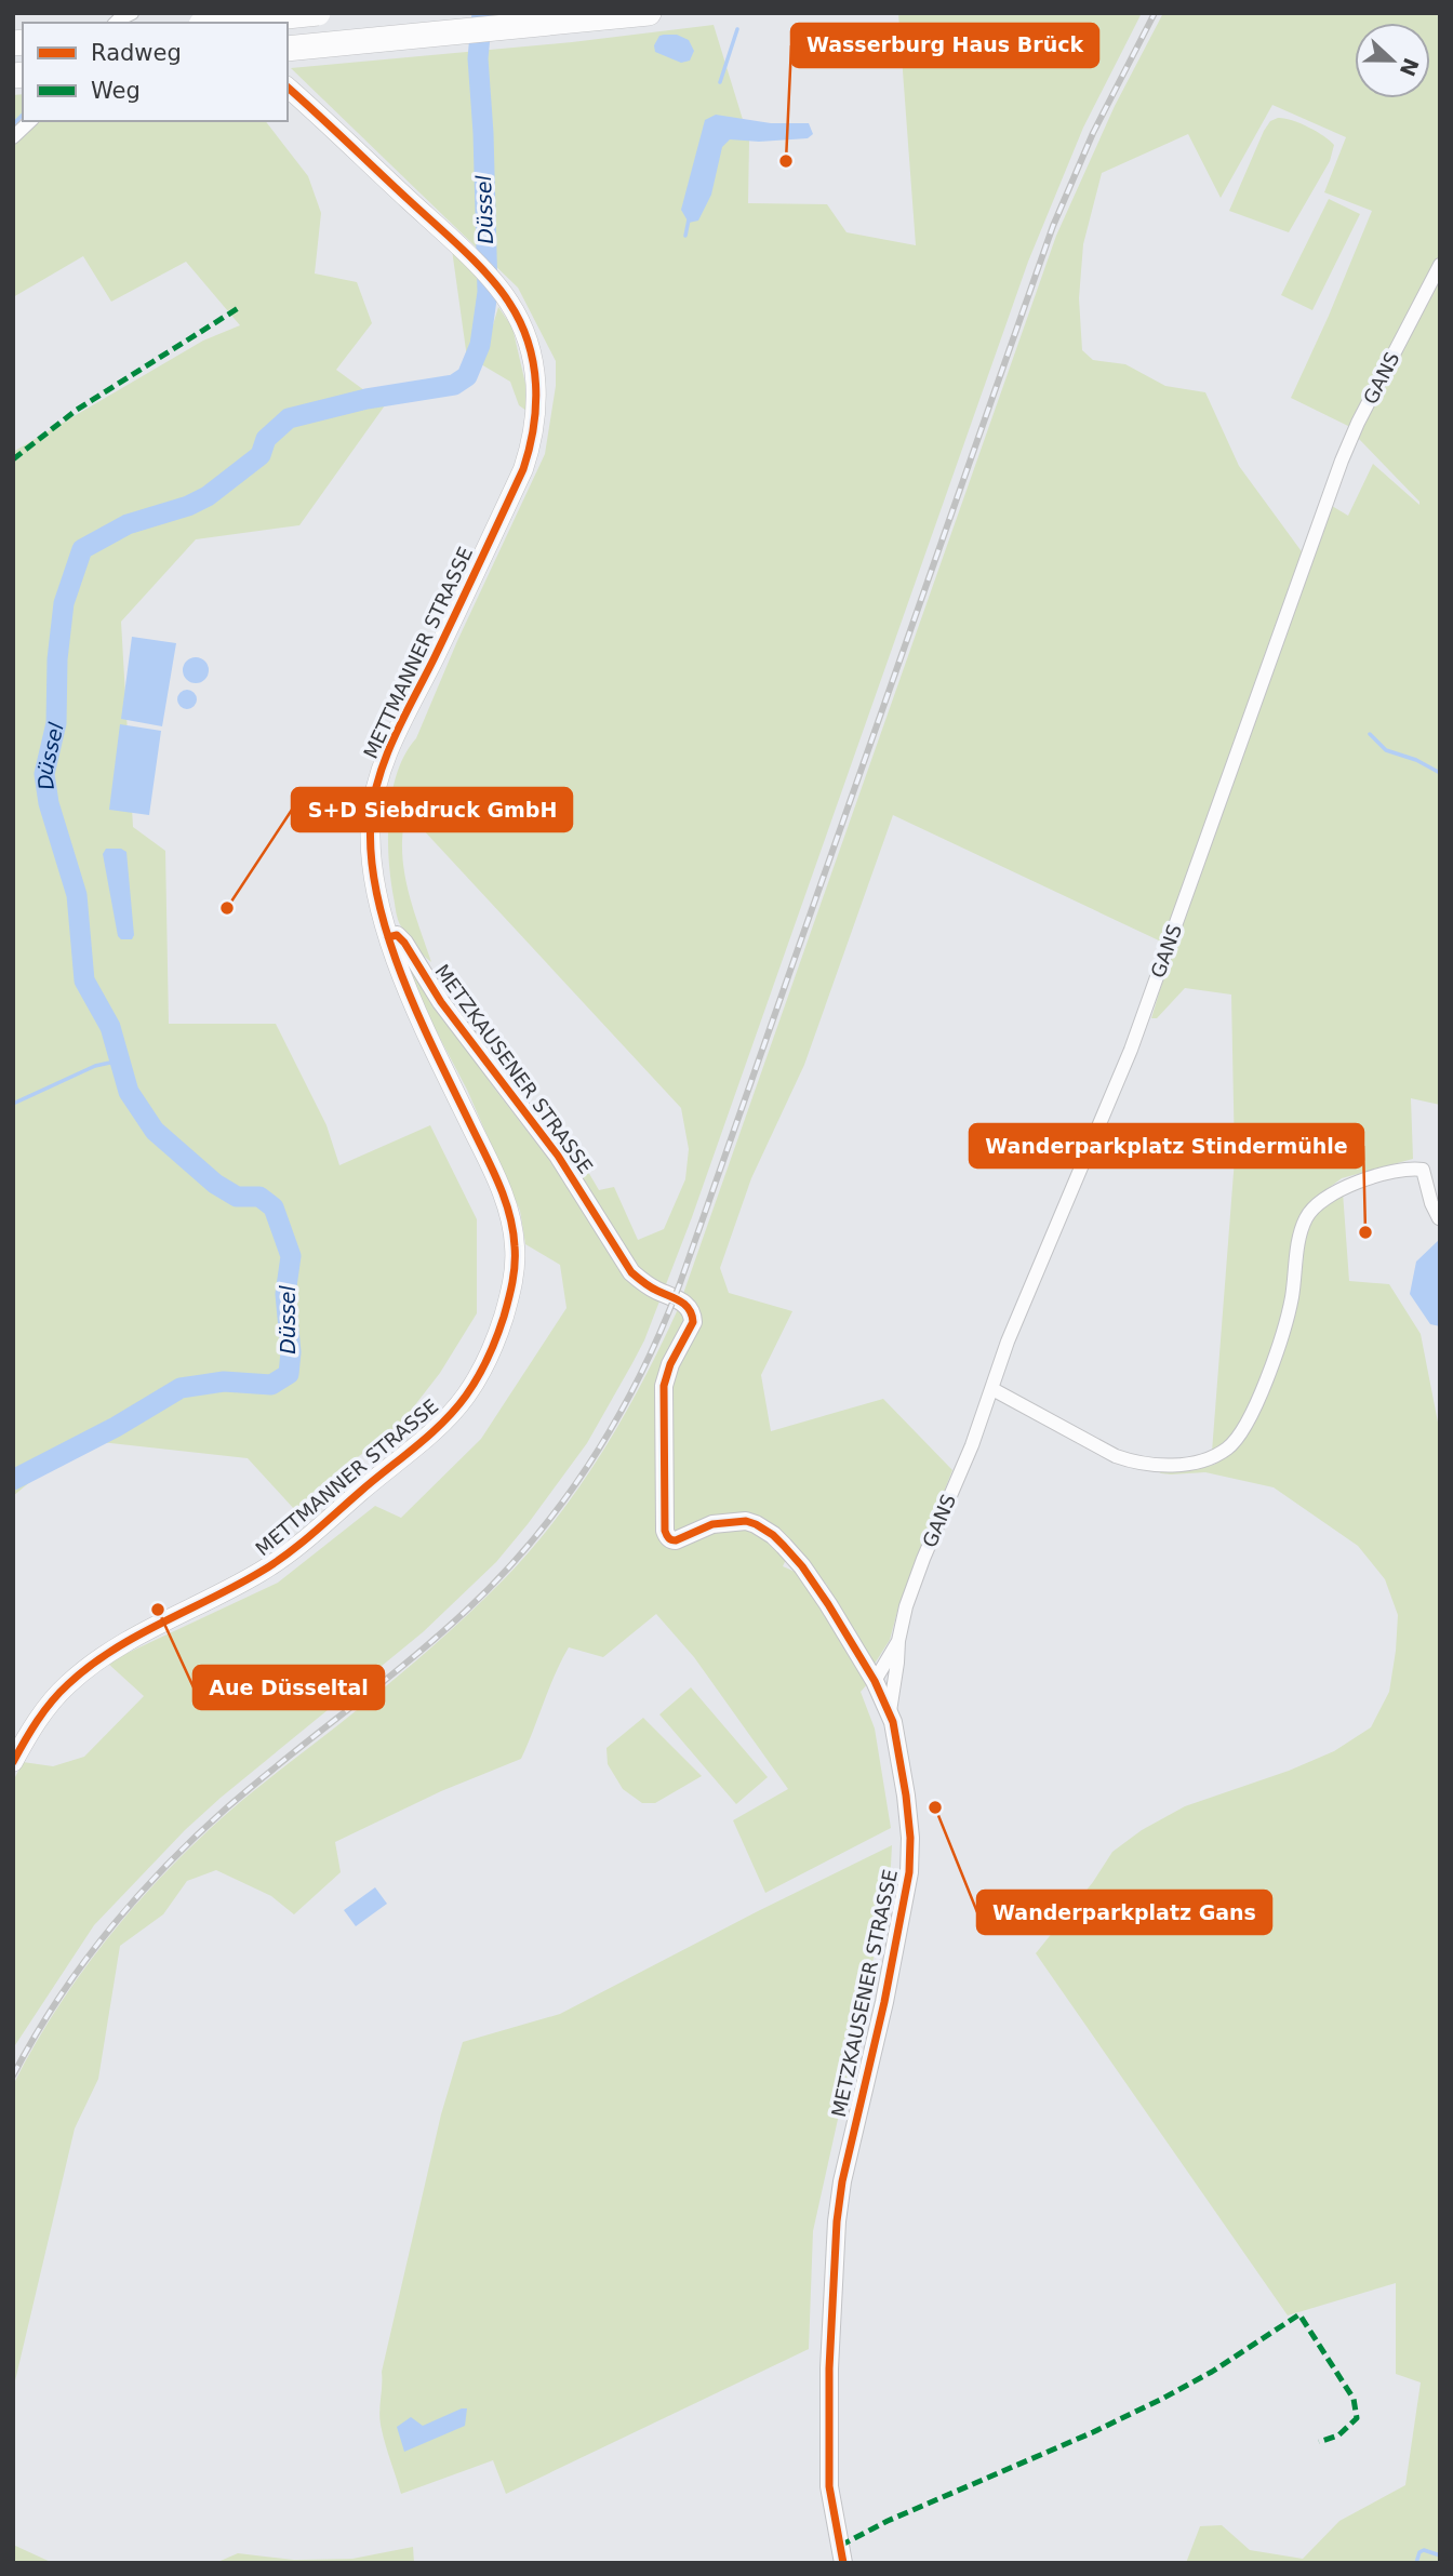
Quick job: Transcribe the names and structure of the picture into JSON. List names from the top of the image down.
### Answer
{
  "streets": {
    "main road": ["METTMANNER STRASSE"],
    "street": ["GANS", "METZKAUSENER STRASSE"]
  },
  "crossings": [
    ["GANS", "METZKAUSENER STRASSE"],
    ["METTMANNER STRASSE", "METZKAUSENER STRASSE"]
  ],
  "water": ["Düssel"],
  "places": [
    "Wasserburg Haus Brück",
    "S+D Siebdruck GmbH",
    "Wanderparkplatz Stindermühle",
    "Aue Düsseltal",
    "Wanderparkplatz Gans"
  ],
  "legend": ["Radweg", "Weg"],
  "north": "right"
}
